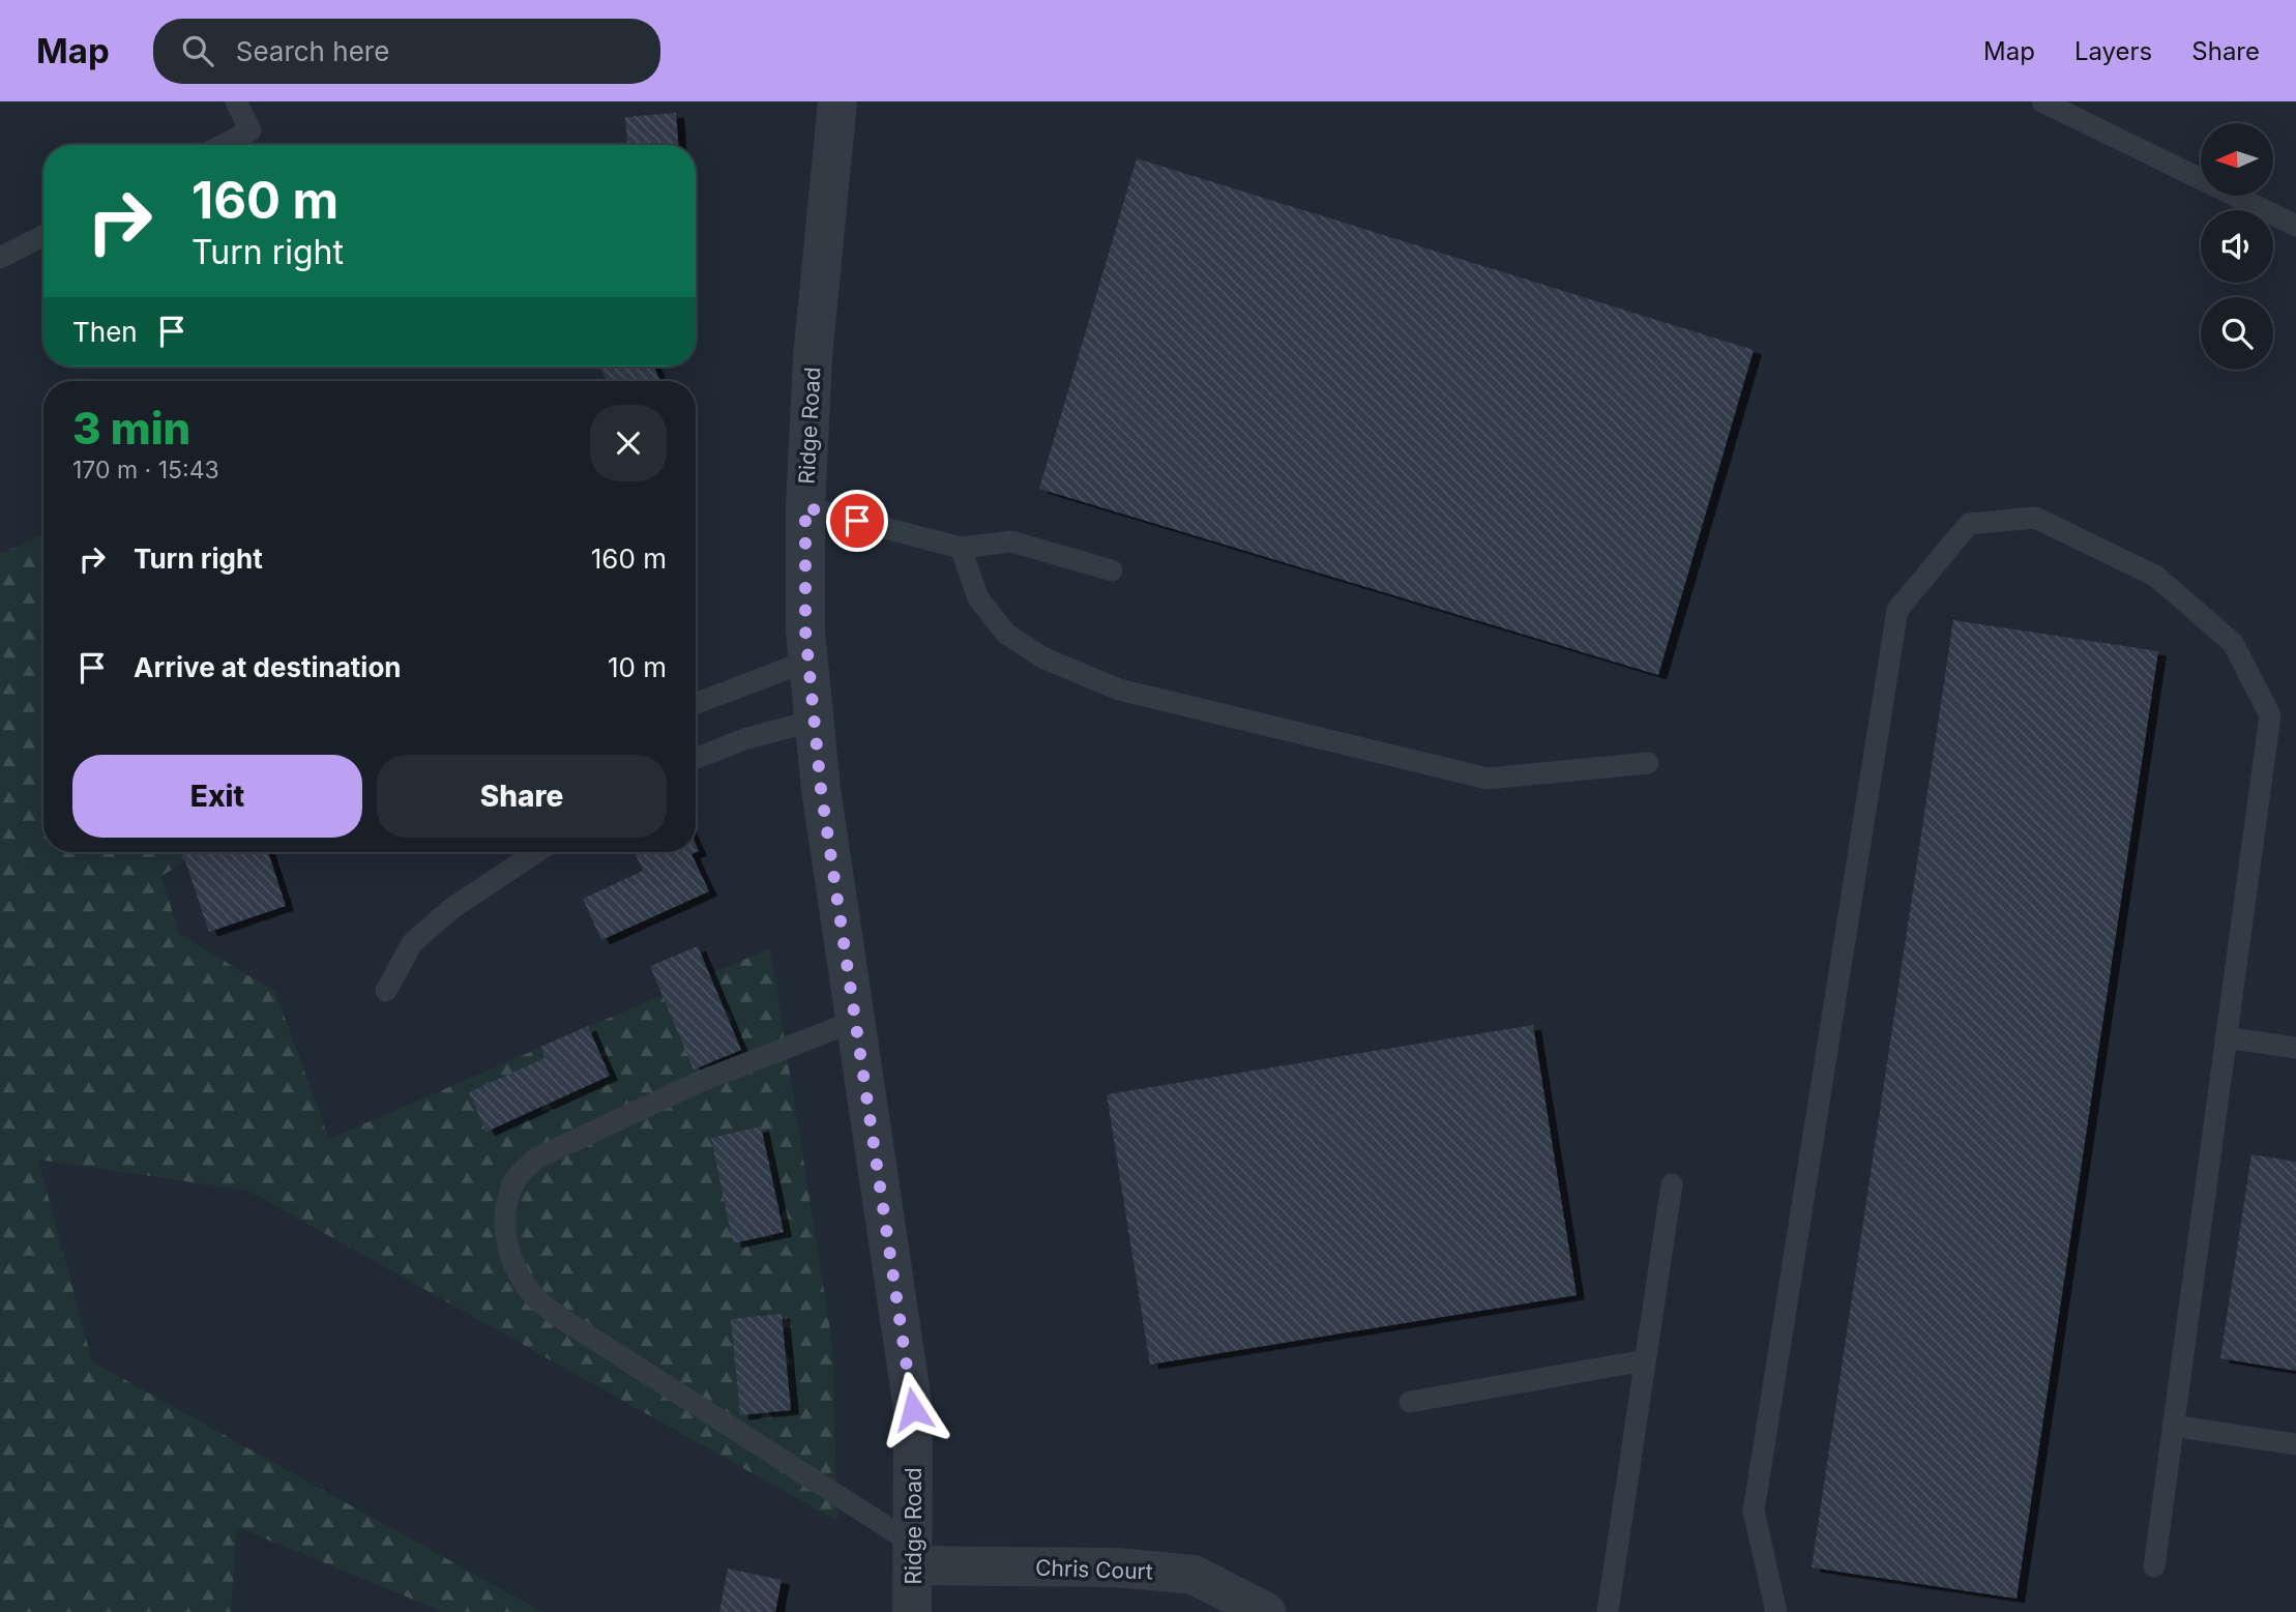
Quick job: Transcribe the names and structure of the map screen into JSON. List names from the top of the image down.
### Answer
{
  "streets": {
    "street": ["Ridge Road", "Chris Court"]
  },
  "crossings": [
    ["Ridge Road", "Chris Court"]
  ],
  "north": "left",
  "page": {
    "header": "Map",
    "search": "Search here",
    "nav": ["Map", "Layers", "Share"],
    "turn": ["160 m", "Turn right"],
    "then": "Then",
    "heading": ["3 min", "170 m · 15:43"],
    "list": [
      {
        "name": "Turn right",
        "value": "160 m"
      },
      {
        "name": "Arrive at destination",
        "value": "10 m"
      }
    ],
    "buttons": ["Exit", "Share"]
  }
}
